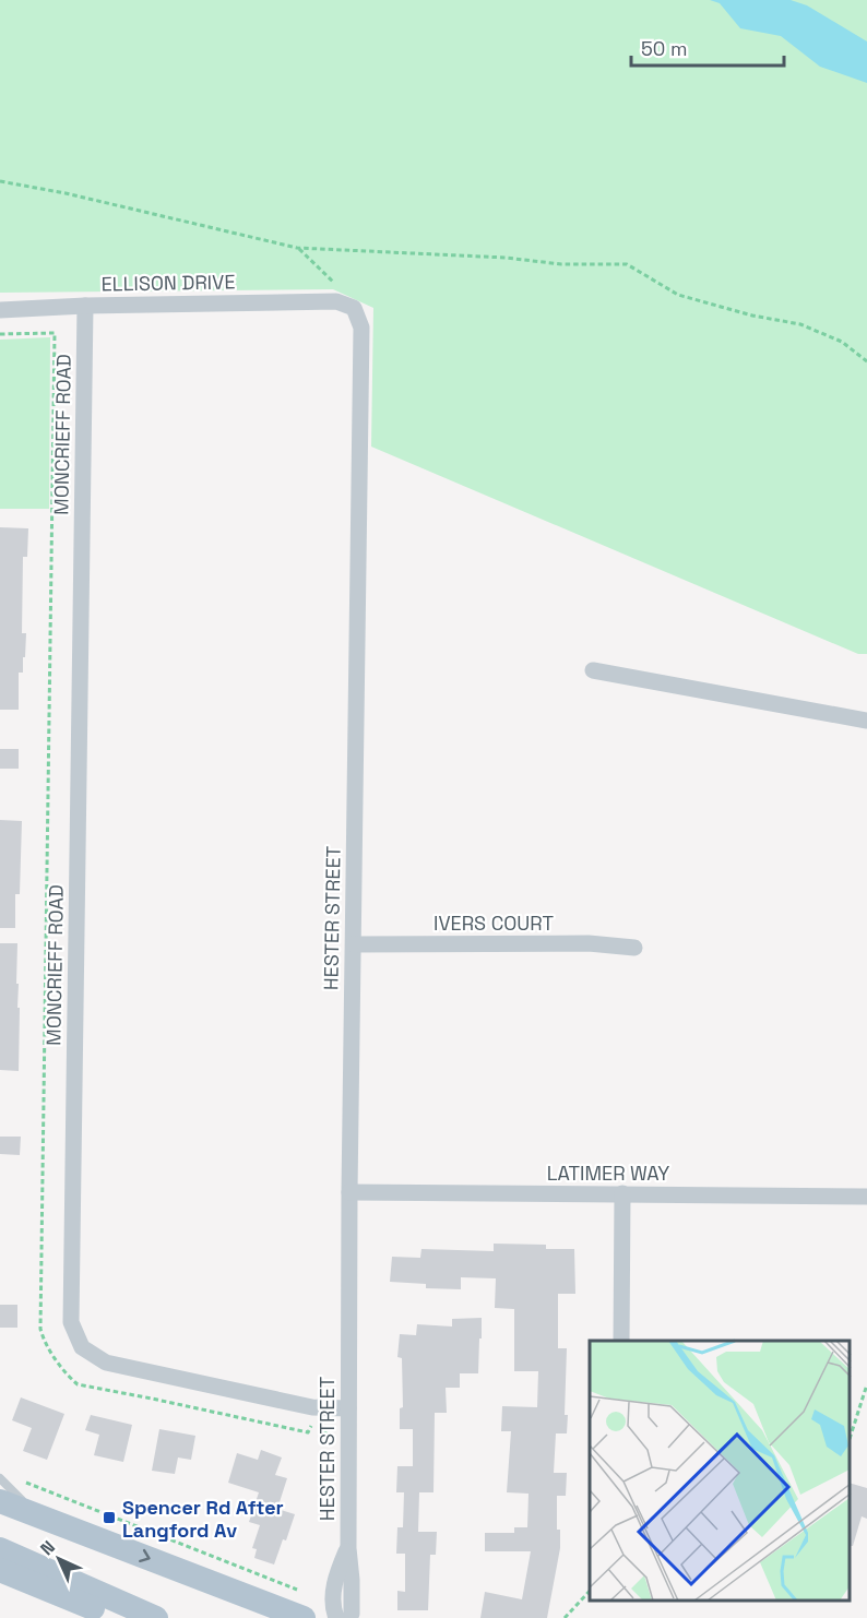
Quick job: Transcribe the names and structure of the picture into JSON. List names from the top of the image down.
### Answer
{
  "streets": {
    "street": [
      "ELLISON DRIVE",
      "MONCRIEFF ROAD",
      "HESTER STREET",
      "IVERS COURT",
      "LATIMER WAY"
    ]
  },
  "crossings": [
    ["ELLISON DRIVE", "MONCRIEFF ROAD"],
    ["ELLISON DRIVE", "HESTER STREET"],
    ["MONCRIEFF ROAD", "HESTER STREET"],
    ["HESTER STREET", "IVERS COURT"],
    ["HESTER STREET", "LATIMER WAY"]
  ],
  "places": {
    "transit": ["Spencer Rd After Langford Av"]
  },
  "scale_bar": "50 m",
  "north": "top left"
}
